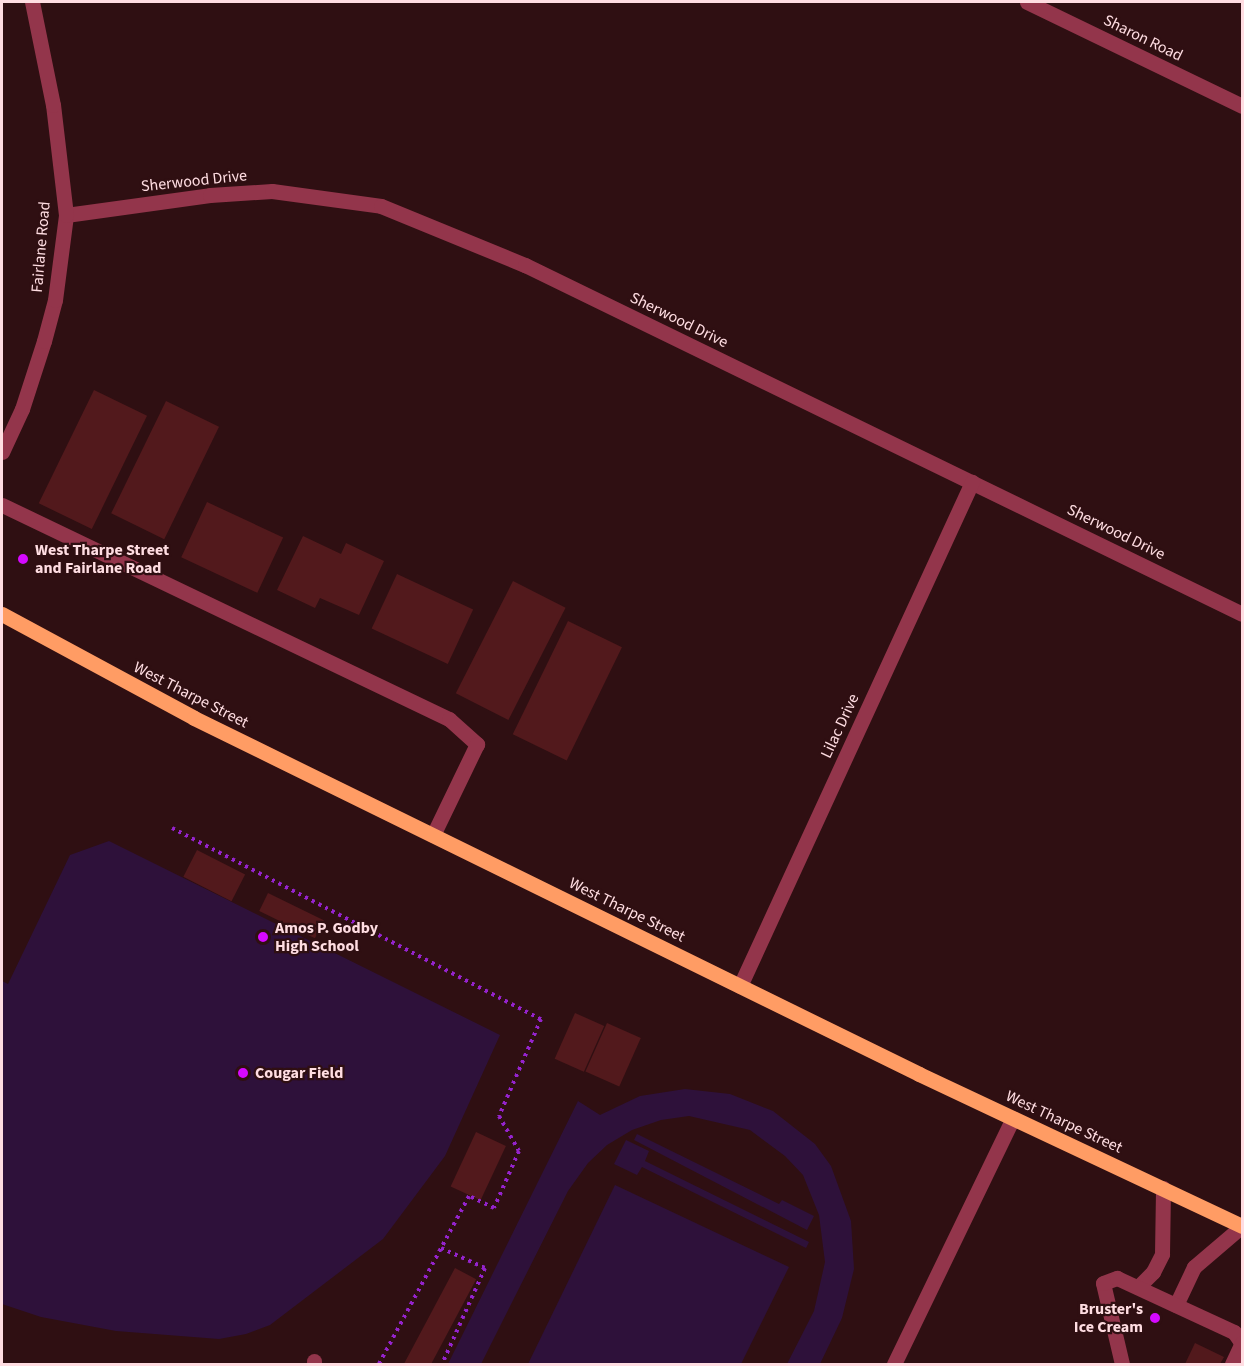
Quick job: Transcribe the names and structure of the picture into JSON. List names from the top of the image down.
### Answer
{
  "streets": {
    "main road": ["West Tharpe Street"],
    "street": [
      "Sharon Road",
      "Sherwood Drive",
      "Fairlane Road",
      "Lilac Drive"
    ]
  },
  "crossings": [
    ["Sherwood Drive", "Fairlane Road"],
    ["Sherwood Drive", "Lilac Drive"],
    ["West Tharpe Street", "Lilac Drive"]
  ],
  "places": [
    "West Tharpe Street and Fairlane Road",
    "Amos P. Godby High School",
    "Cougar Field",
    "Bruster's Ice Cream"
  ]
}
